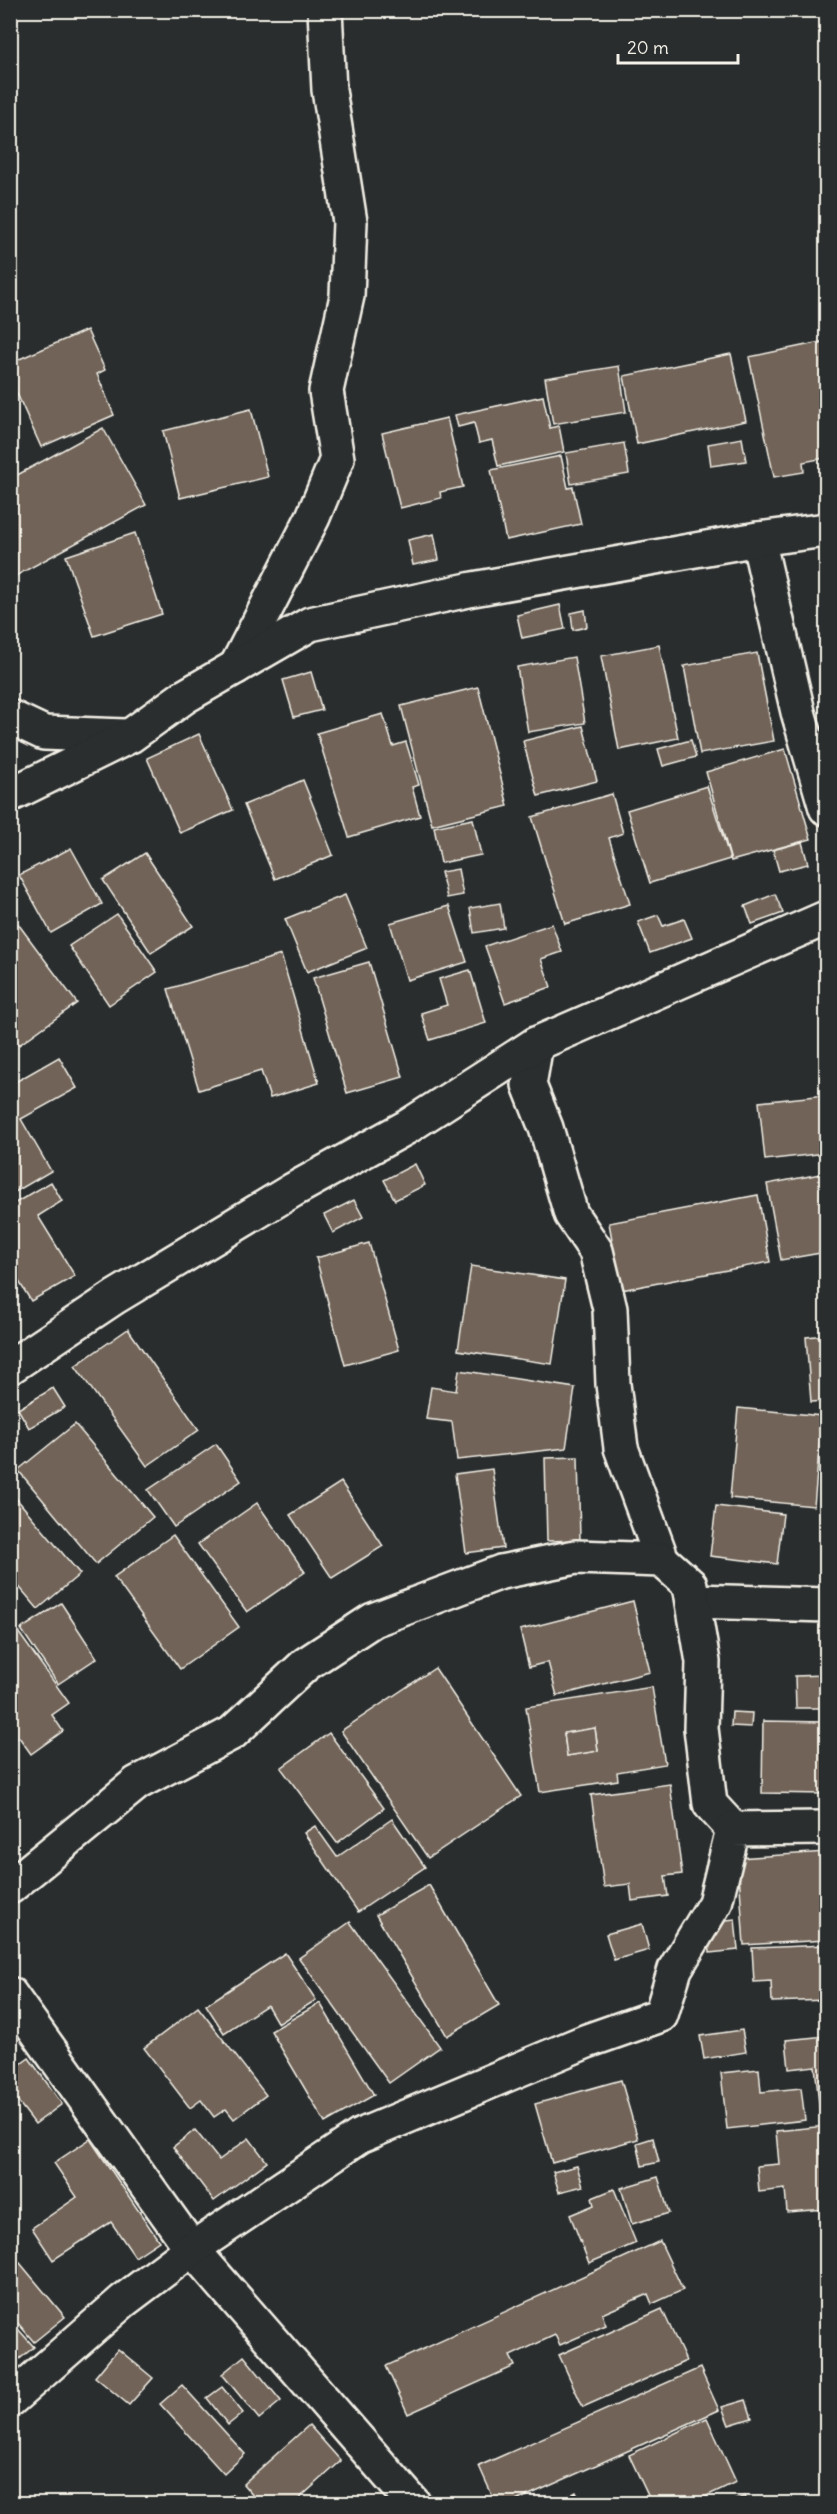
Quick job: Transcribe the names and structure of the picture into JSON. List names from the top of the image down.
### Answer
{
  "scale_bar": "20 m"
}
